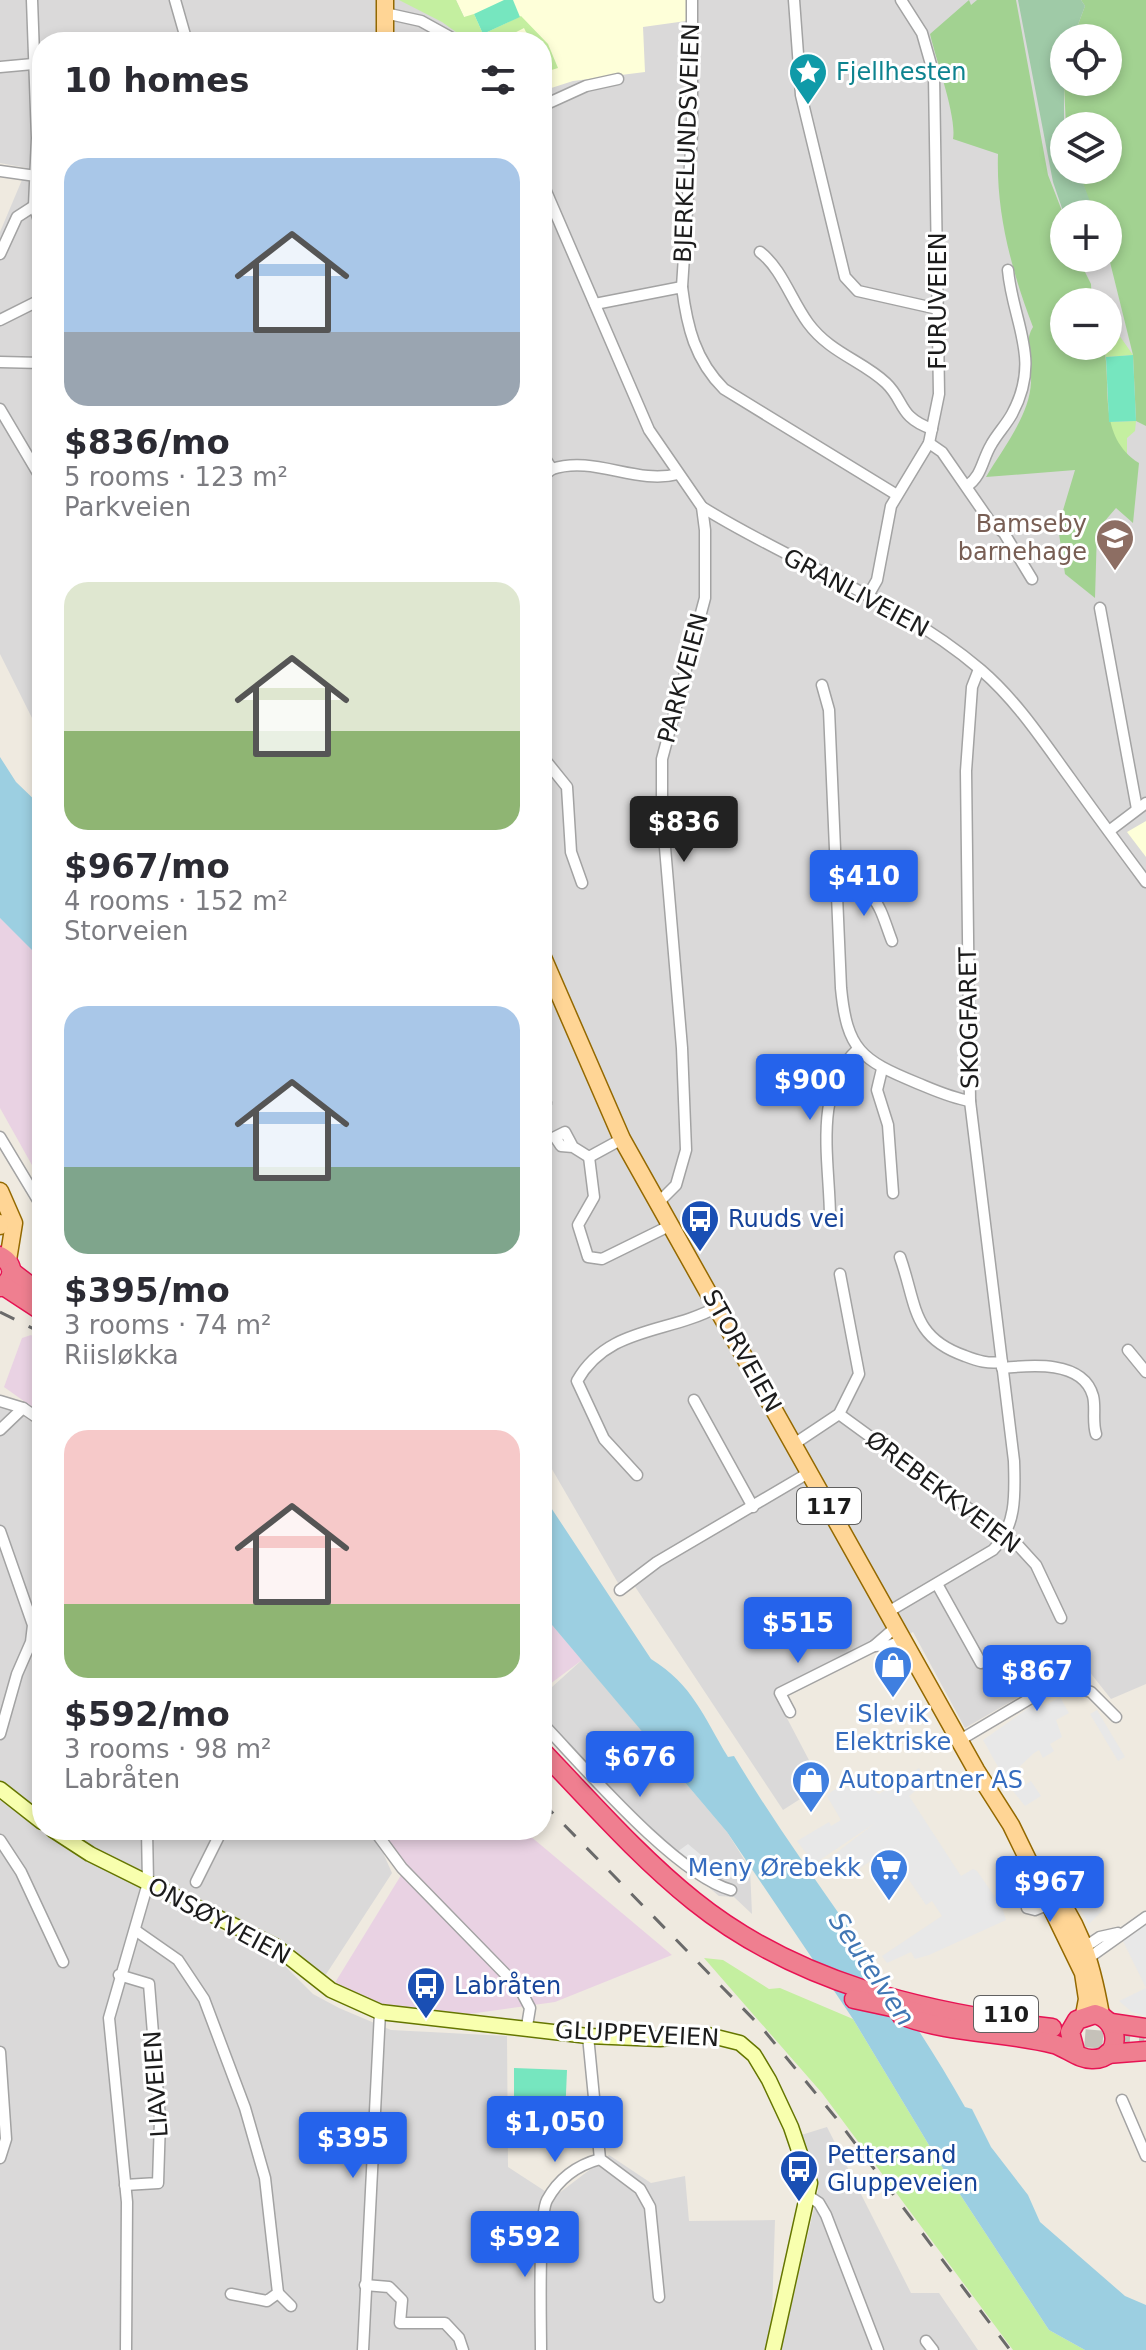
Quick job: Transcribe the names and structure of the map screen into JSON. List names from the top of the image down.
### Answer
{
  "streets": {
    "highway": ["110"],
    "main road": ["STORVEIEN", "117"],
    "street": [
      "BJERKELUNDSVEIEN",
      "FURUVEIEN",
      "GRANLIVEIEN",
      "PARKVEIEN",
      "SKOGFARET",
      "ØREBEKKVEIEN",
      "ONSØYVEIEN",
      "GLUPPEVEIEN",
      "LIAVEIEN"
    ]
  },
  "crossings": [
    ["BJERKELUNDSVEIEN", "FURUVEIEN"],
    ["FURUVEIEN", "GRANLIVEIEN"],
    ["GRANLIVEIEN", "PARKVEIEN"],
    ["GRANLIVEIEN", "SKOGFARET"],
    ["PARKVEIEN", "STORVEIEN"],
    ["SKOGFARET", "ØREBEKKVEIEN"],
    ["STORVEIEN", "110"],
    ["ONSØYVEIEN", "GLUPPEVEIEN"],
    ["ONSØYVEIEN", "LIAVEIEN"]
  ],
  "water": ["Seutelven"],
  "places": {
    "place": ["Fjellhesten"],
    "school or university": ["Bamseby barnehage"],
    "bus stop": ["Ruuds vei", "Labråten", "Pettersand Gluppeveien"],
    "shop": ["Slevik Elektriske", "Autopartner AS"],
    "supermarket": ["Meny Ørebekk"]
  },
  "page": {
    "map_buttons": ["+", "−"],
    "heading": "10 homes",
    "list": [
      {
        "name": "$836/mo",
        "note": "5 rooms · 123 m² · Parkveien"
      },
      {
        "name": "$967/mo",
        "note": "4 rooms · 152 m² · Storveien"
      },
      {
        "name": "$395/mo",
        "note": "3 rooms · 74 m² · Riisløkka"
      },
      {
        "name": "$592/mo",
        "note": "3 rooms · 98 m² · Labråten"
      }
    ],
    "price": [
      "$836",
      "$410",
      "$900",
      "$515",
      "$867",
      "$676",
      "$967",
      "$1,050",
      "$395",
      "$592"
    ]
  }
}
